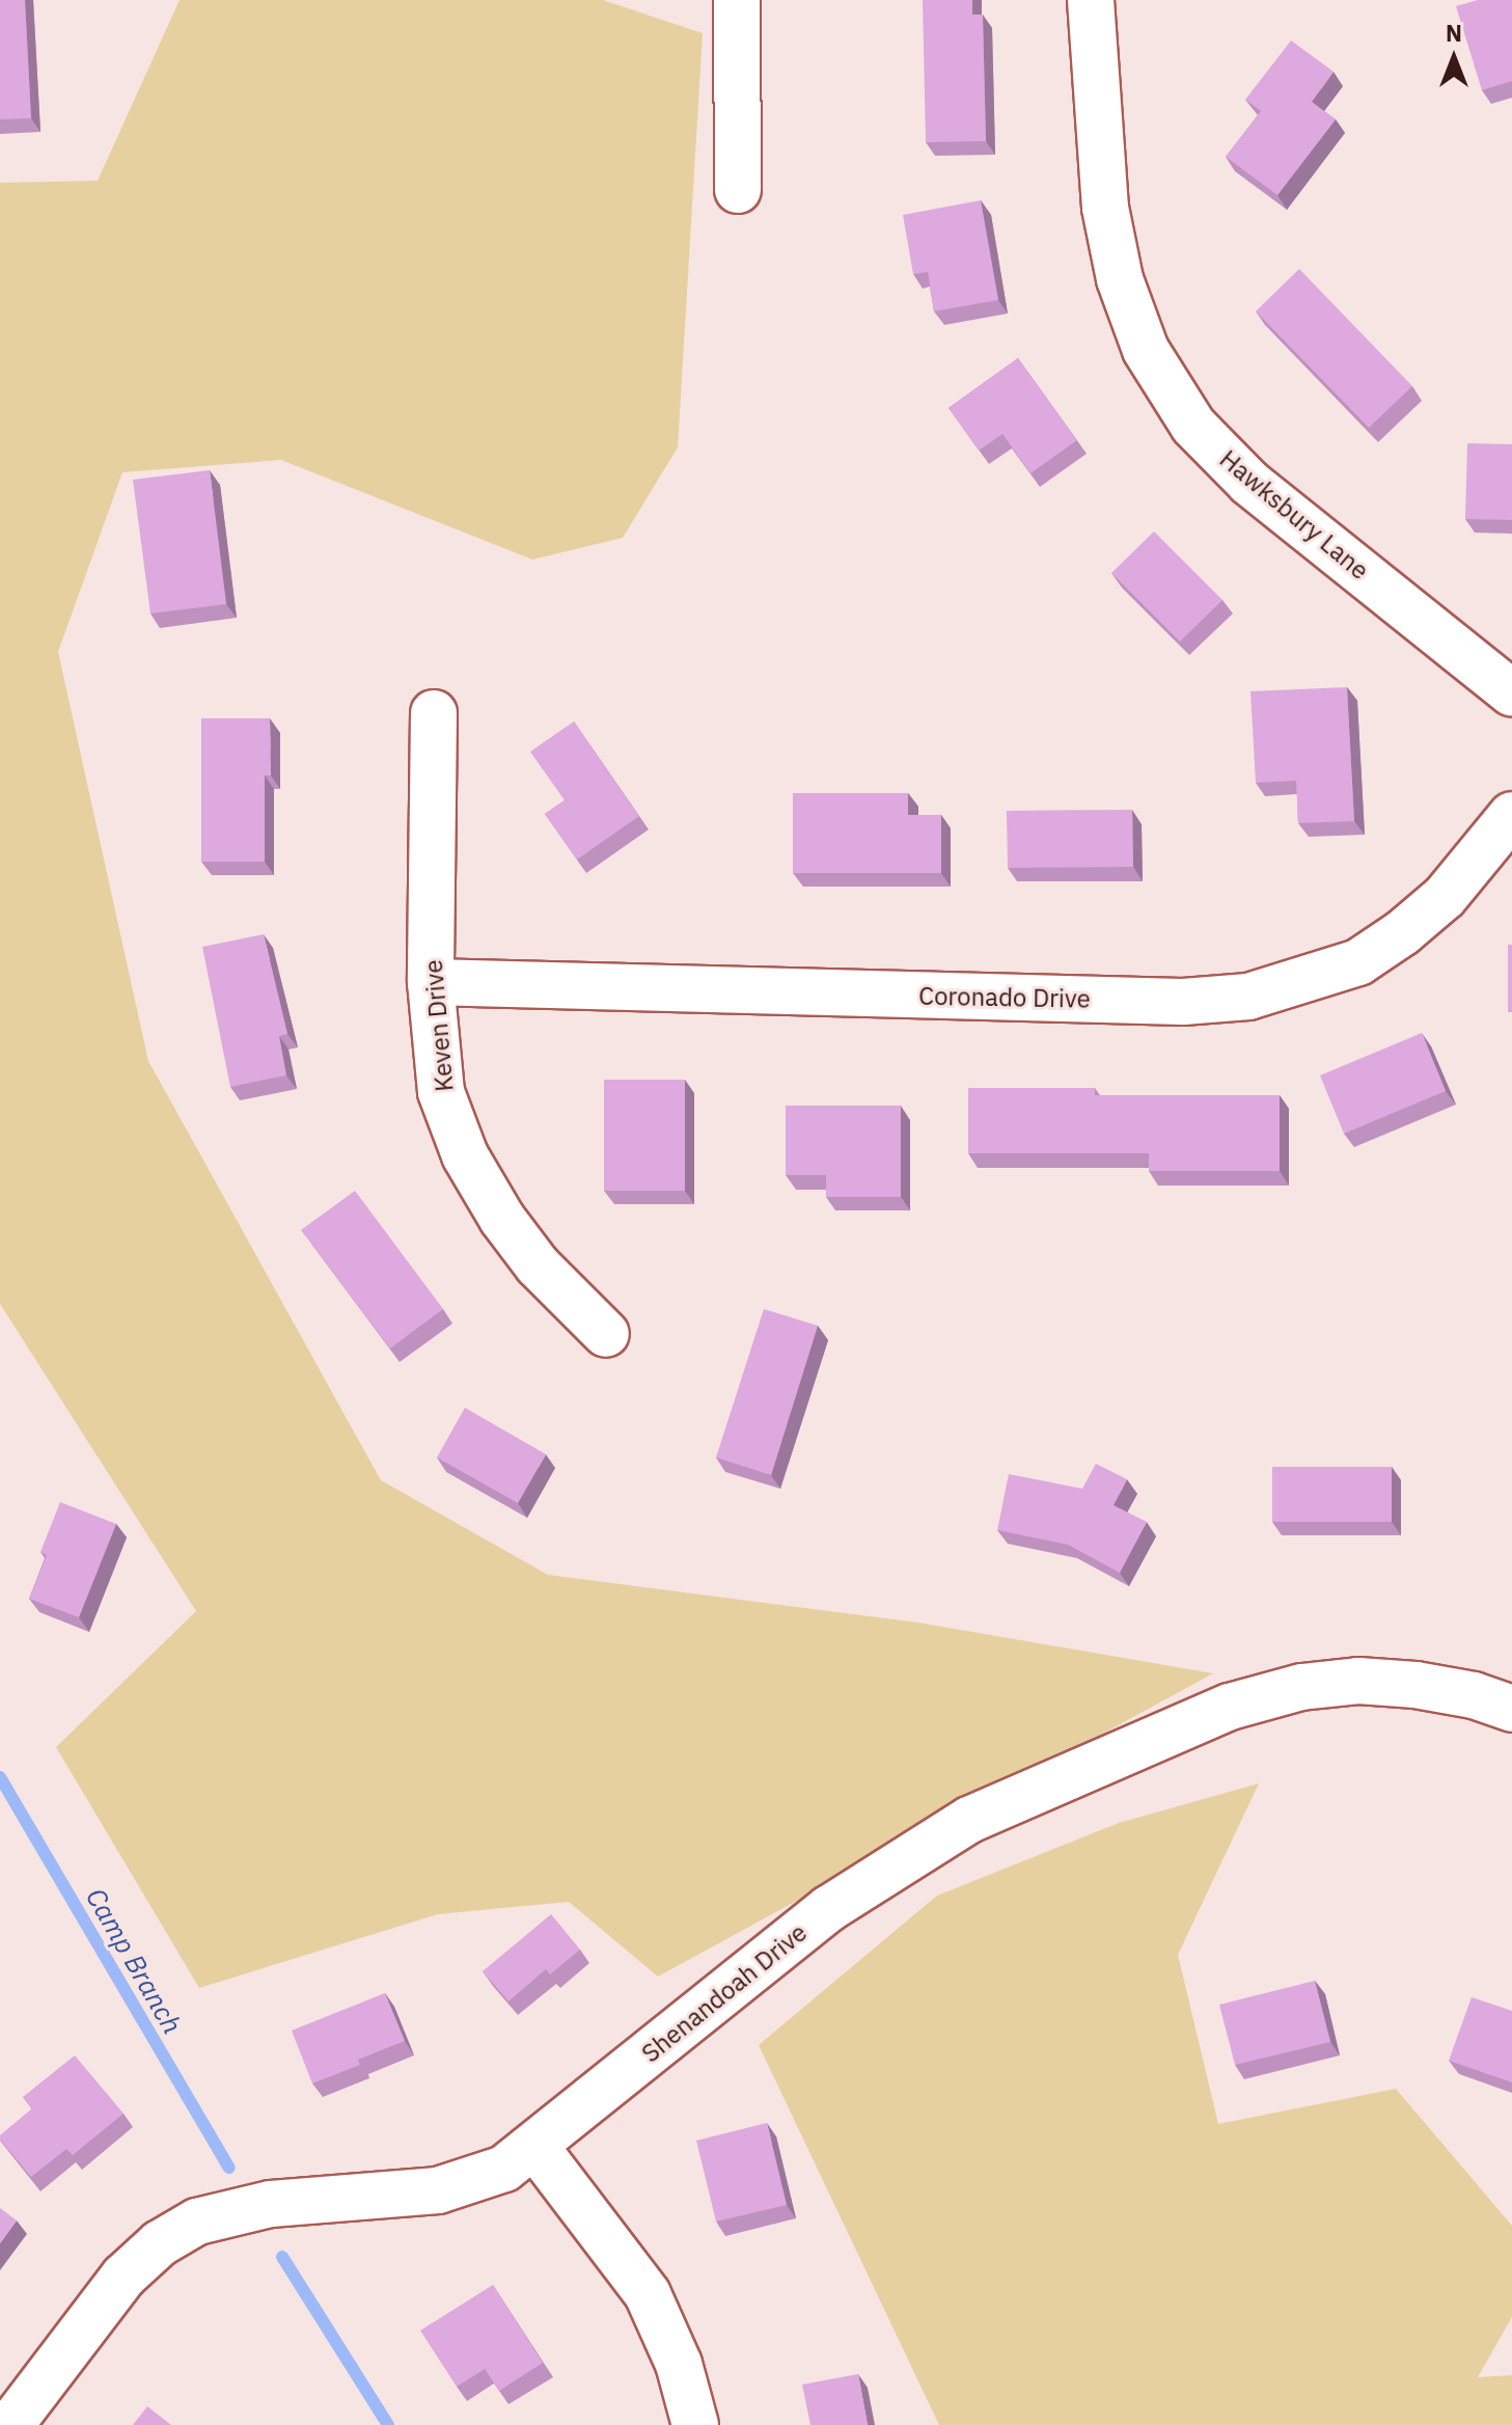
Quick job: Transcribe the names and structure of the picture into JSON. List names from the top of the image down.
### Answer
{
  "streets": {
    "street": [
      "Hawksbury Lane",
      "Coronado Drive",
      "Keven Drive",
      "Shenandoah Drive"
    ]
  },
  "crossings": [
    ["Coronado Drive", "Keven Drive"]
  ],
  "water": ["Camp Branch"],
  "north": "top"
}
